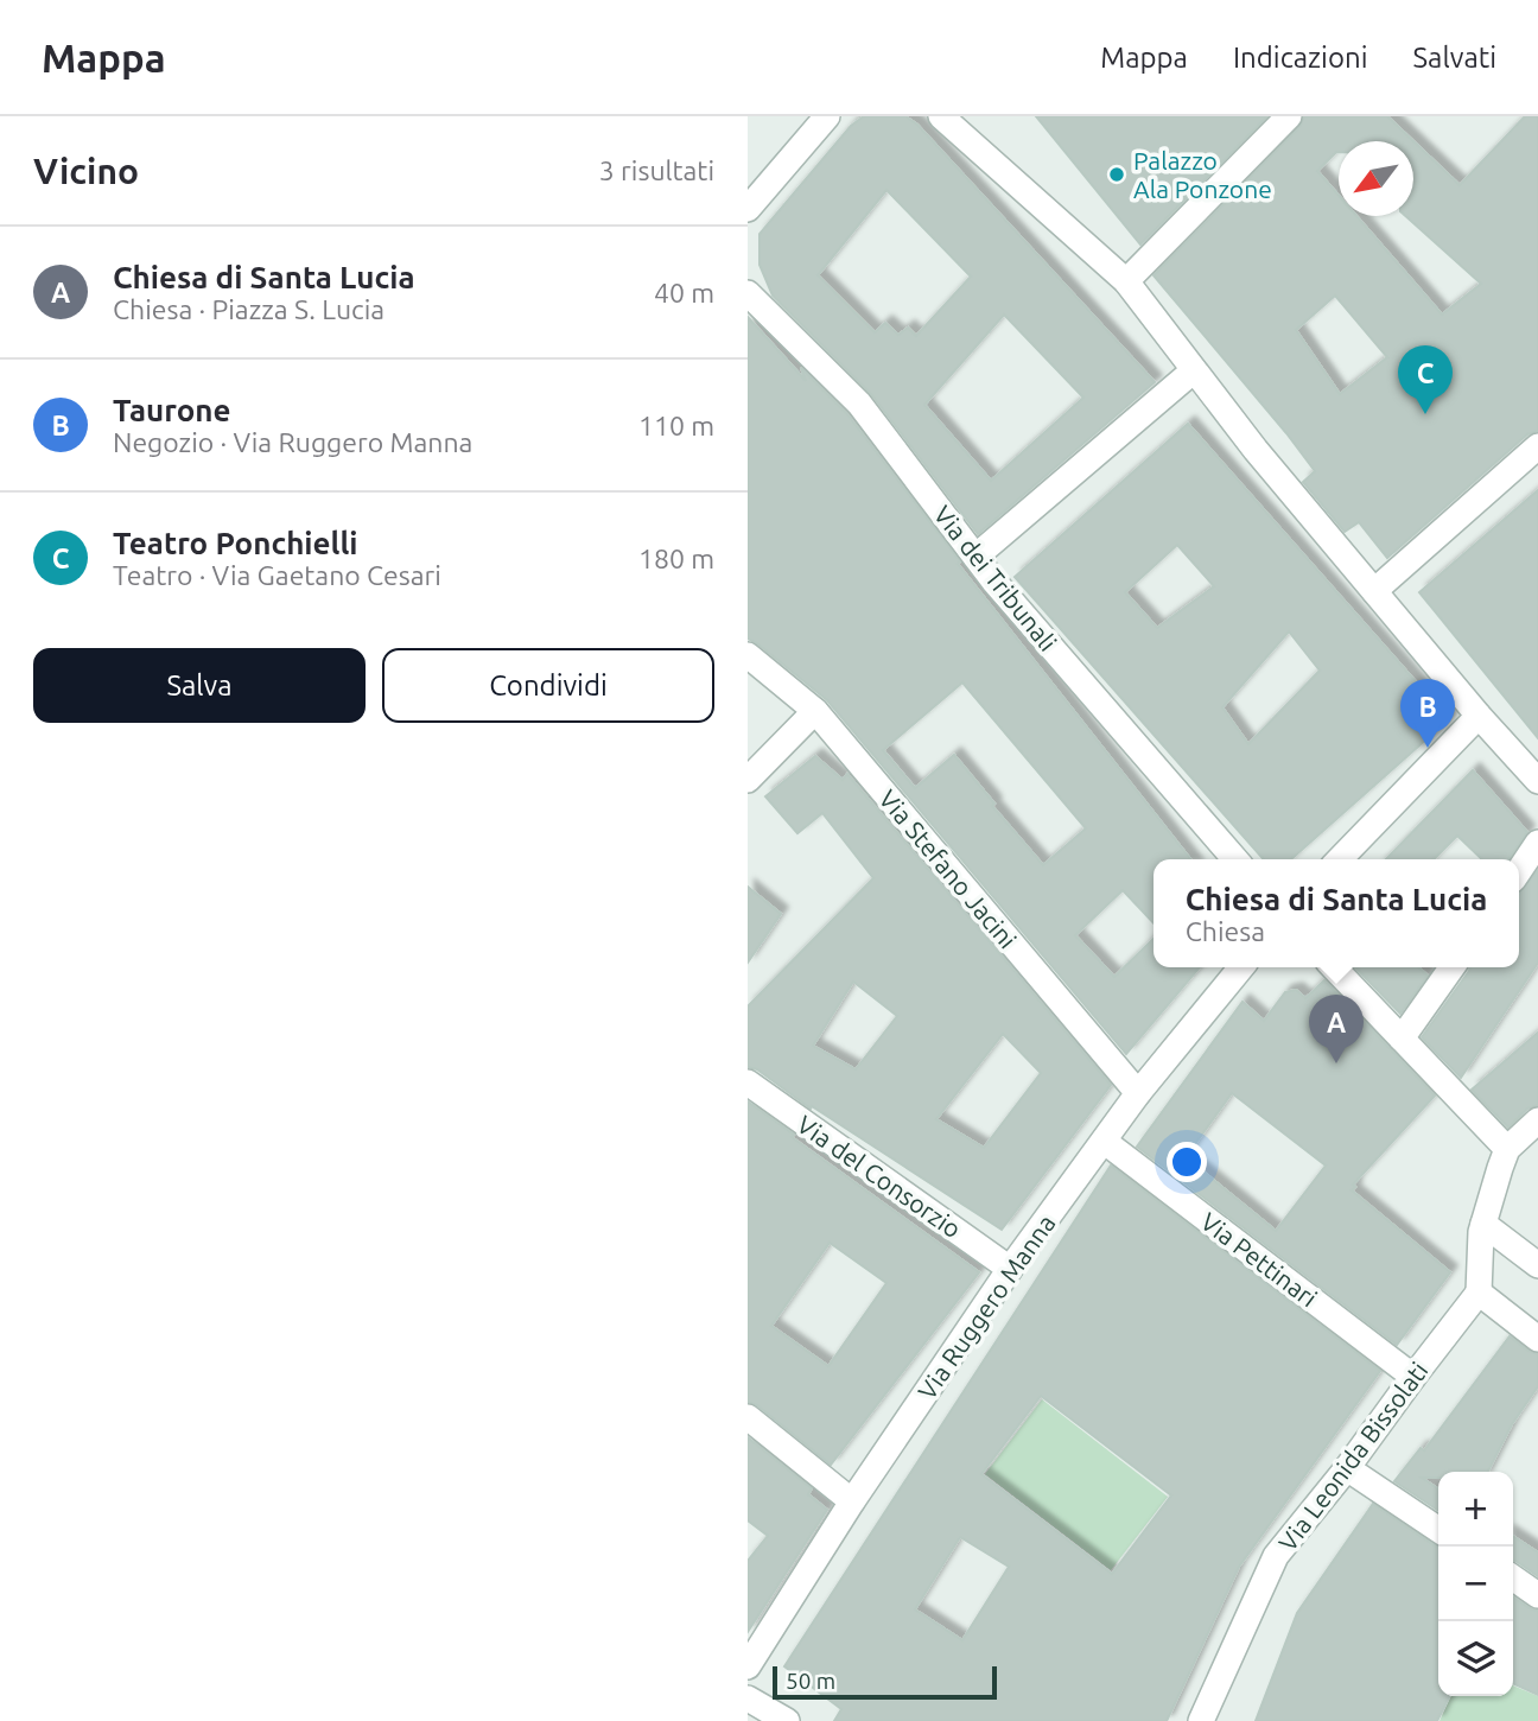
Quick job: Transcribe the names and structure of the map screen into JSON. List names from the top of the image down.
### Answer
{
  "streets": {
    "street": [
      "Via dei Tribunali",
      "Via Stefano Jacini",
      "Via del Consorzio",
      "Via Pettinari",
      "Via Ruggero Manna",
      "Via Leonida Bissolati"
    ]
  },
  "crossings": [
    ["Via Stefano Jacini", "Via Ruggero Manna"],
    ["Via del Consorzio", "Via Ruggero Manna"],
    ["Via Pettinari", "Via Ruggero Manna"],
    ["Via Pettinari", "Via Leonida Bissolati"]
  ],
  "places": ["Palazzo Ala Ponzone"],
  "scale_bar": "50 m",
  "north": "bottom left",
  "page": {
    "header": "Mappa",
    "nav": ["Mappa", "Indicazioni", "Salvati"],
    "heading": ["Vicino", "3 risultati"],
    "list": [
      {
        "mark": "A",
        "name": "Chiesa di Santa Lucia",
        "note": "Chiesa · Piazza S. Lucia",
        "value": "40 m"
      },
      {
        "mark": "B",
        "name": "Taurone",
        "note": "Negozio · Via Ruggero Manna",
        "value": "110 m"
      },
      {
        "mark": "C",
        "name": "Teatro Ponchielli",
        "note": "Teatro · Via Gaetano Cesari",
        "value": "180 m"
      }
    ],
    "pins": ["C", "B", "A"],
    "buttons": ["Salva", "Condividi"],
    "popup": ["Chiesa di Santa Lucia", "Chiesa"],
    "map_buttons": ["+", "−"],
    "scale": "50 m"
  }
}
